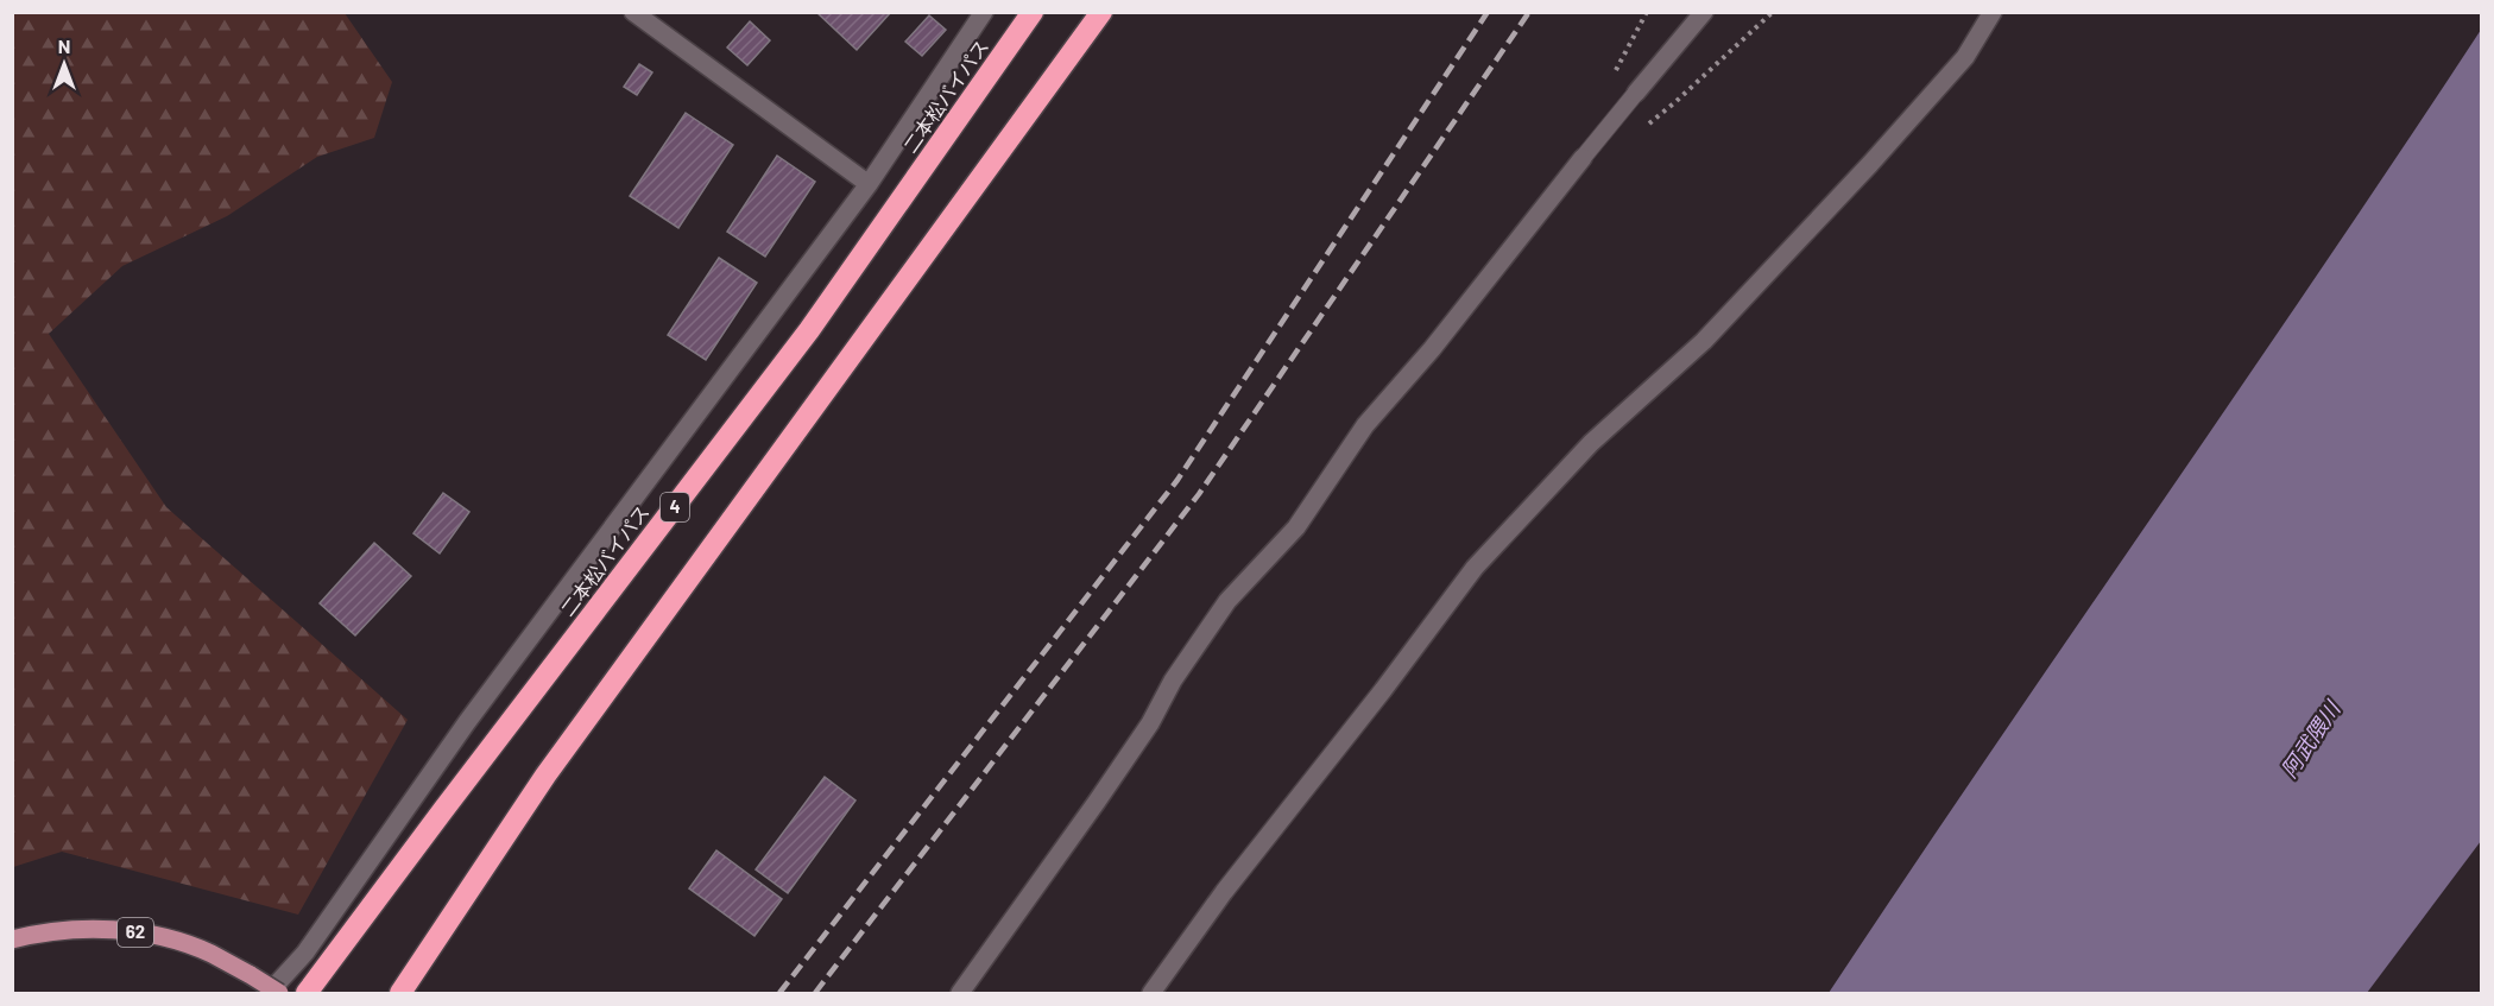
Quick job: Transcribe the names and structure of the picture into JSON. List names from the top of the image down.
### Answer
{
  "streets": {
    "highway": ["二本松バイパス", "4"],
    "main road": ["62"]
  },
  "water": ["阿武隈川"],
  "north": "top"
}
